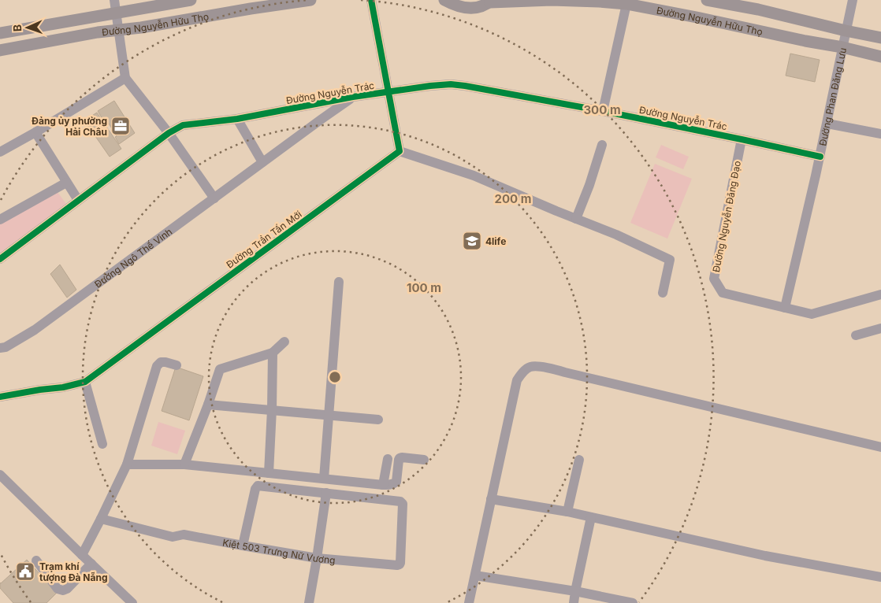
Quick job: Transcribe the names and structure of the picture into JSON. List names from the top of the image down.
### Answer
{
  "streets": {
    "main road": ["Đường Nguyễn Hữu Thọ"],
    "street": [
      "Đường Nguyễn Trác",
      "Đường Phan Đăng Lưu",
      "Đường Nguyễn Đăng Đạo",
      "Đường Trần Tấn Mới",
      "Đường Ngô Thế Vinh",
      "Kiệt 503 Trưng Nữ Vương"
    ]
  },
  "crossings": [
    ["Đường Nguyễn Hữu Thọ", "Đường Phan Đăng Lưu"],
    ["Đường Nguyễn Trác", "Đường Phan Đăng Lưu"],
    ["Đường Nguyễn Trác", "Đường Nguyễn Đăng Đạo"],
    ["Đường Nguyễn Trác", "Đường Ngô Thế Vinh"],
    ["Đường Phan Đăng Lưu", "Đường Nguyễn Đăng Đạo"]
  ],
  "places": {
    "office": ["Đảng ủy phường Hải Châu"],
    "school or university": ["4life"],
    "public building": ["Trạm khí tượng Đà Nẵng"]
  },
  "north": "left",
  "rings": ["300 m", "200 m", "100 m"]
}
